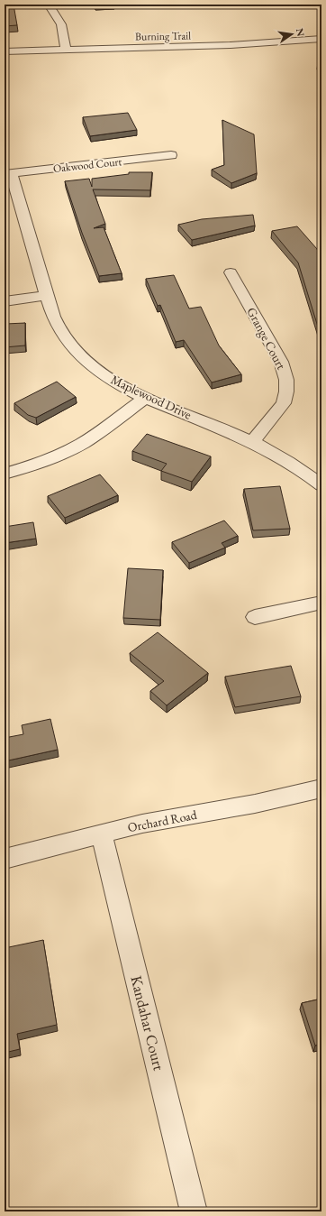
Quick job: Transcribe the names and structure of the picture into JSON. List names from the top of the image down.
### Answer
{
  "streets": {
    "street": [
      "Burning Trail",
      "Oakwood Court",
      "Grange Court",
      "Maplewood Drive",
      "Orchard Road",
      "Kandahar Court"
    ]
  },
  "crossings": [
    ["Oakwood Court", "Maplewood Drive"],
    ["Grange Court", "Maplewood Drive"],
    ["Orchard Road", "Kandahar Court"]
  ],
  "north": "right"
}
